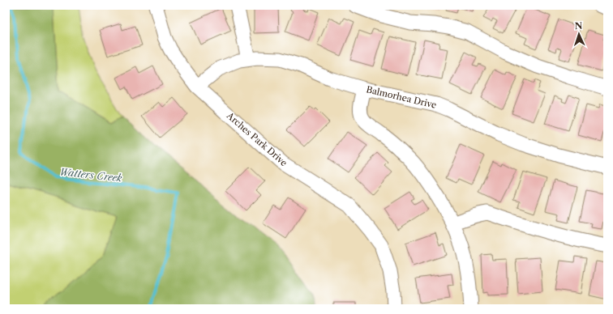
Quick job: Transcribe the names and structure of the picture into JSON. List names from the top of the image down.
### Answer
{
  "streets": {
    "street": ["Balmorhea Drive", "Arches Park Drive"]
  },
  "crossings": [
    ["Balmorhea Drive", "Arches Park Drive"]
  ],
  "water": ["Watters Creek"],
  "north": "top"
}
